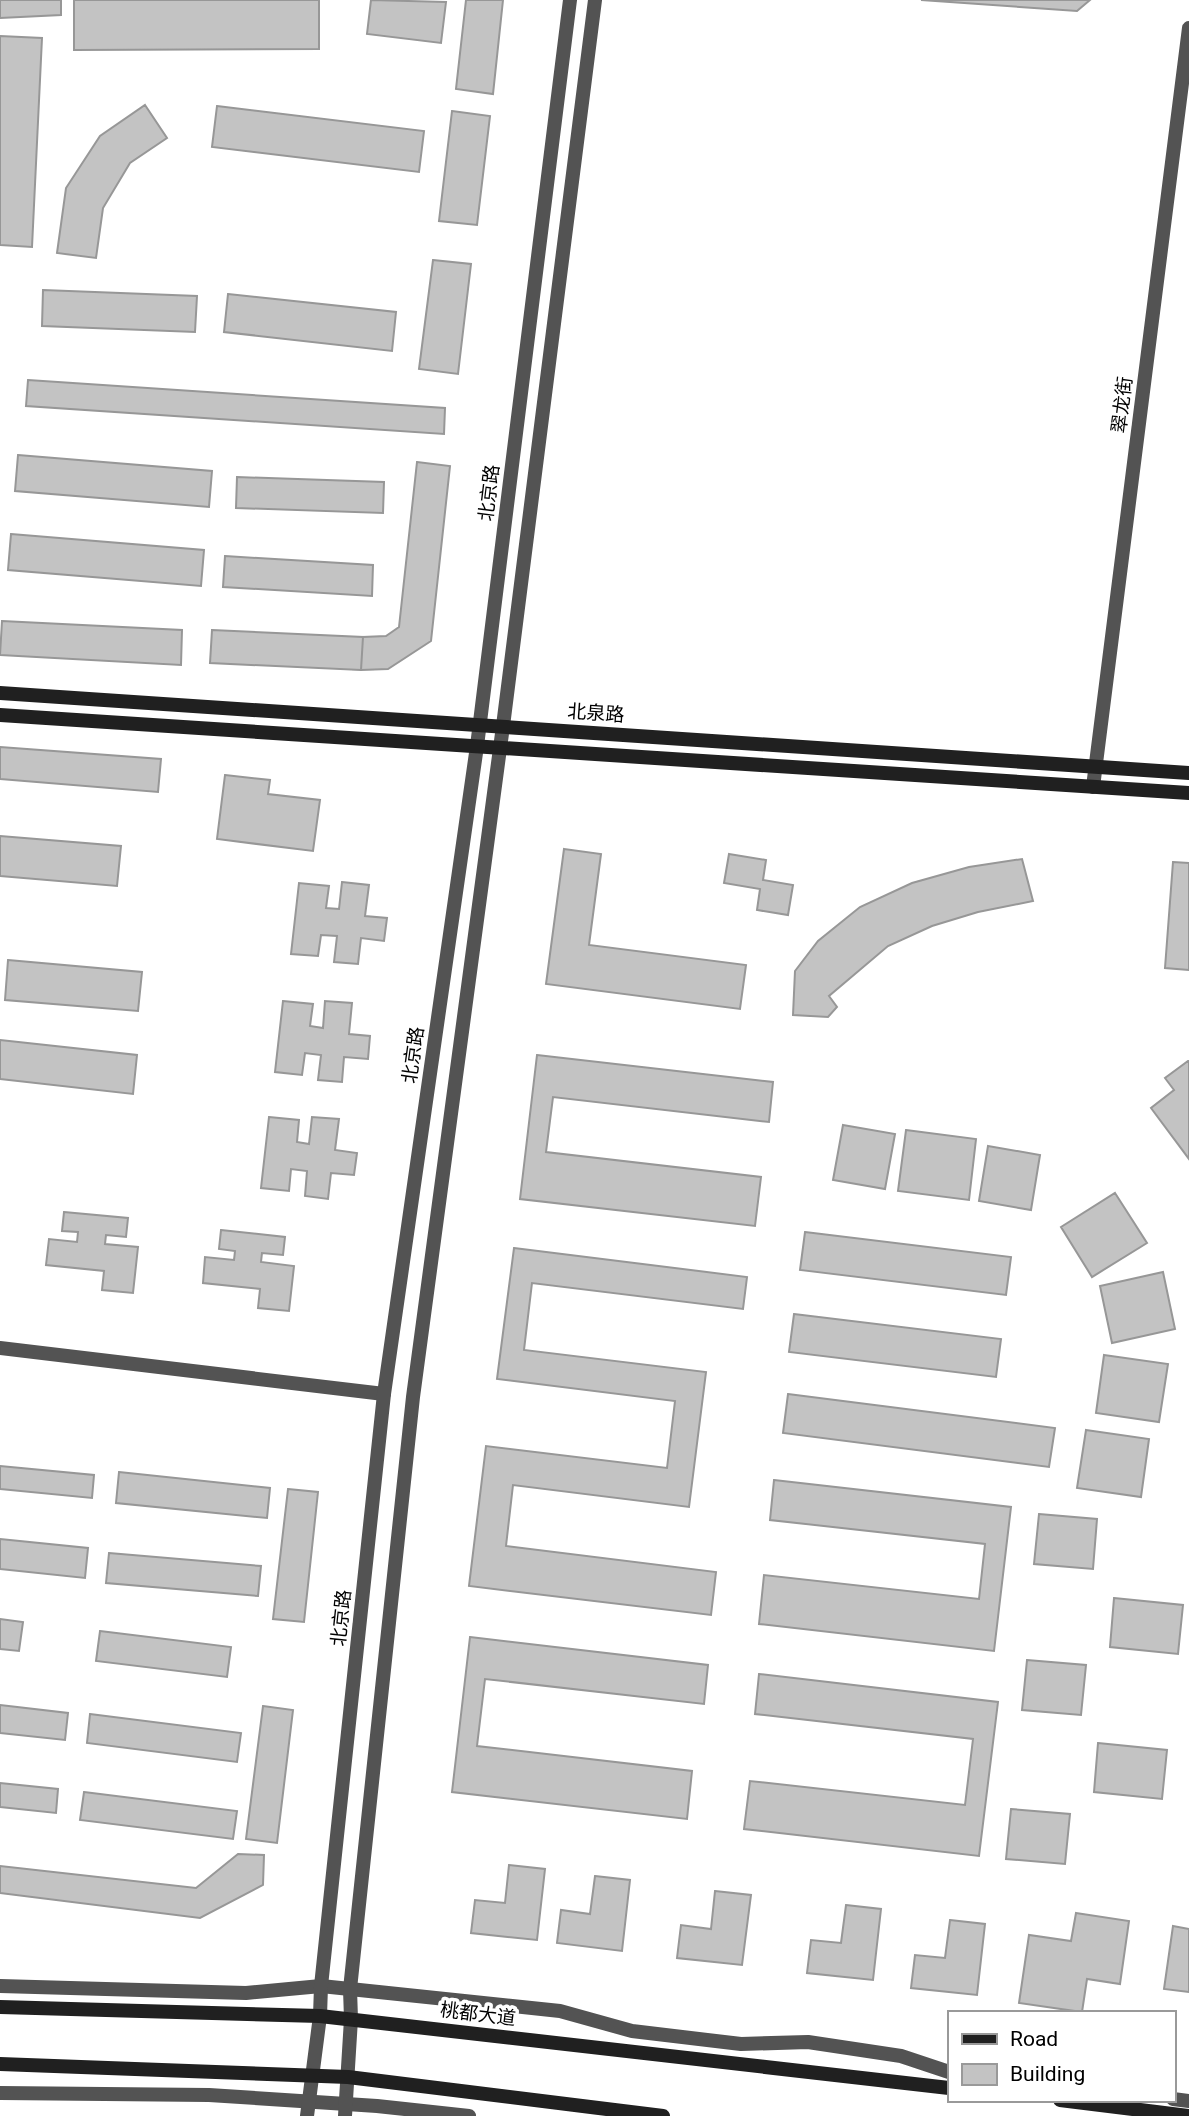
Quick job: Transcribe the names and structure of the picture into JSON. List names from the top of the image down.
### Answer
{
  "streets": {
    "main road": ["北泉路", "桃都大道"],
    "street": ["翠龙街", "北京路"]
  },
  "crossings": [
    ["翠龙街", "北泉路"],
    ["北京路", "北泉路"],
    ["北京路", "桃都大道"]
  ],
  "legend": ["Road", "Building"]
}
